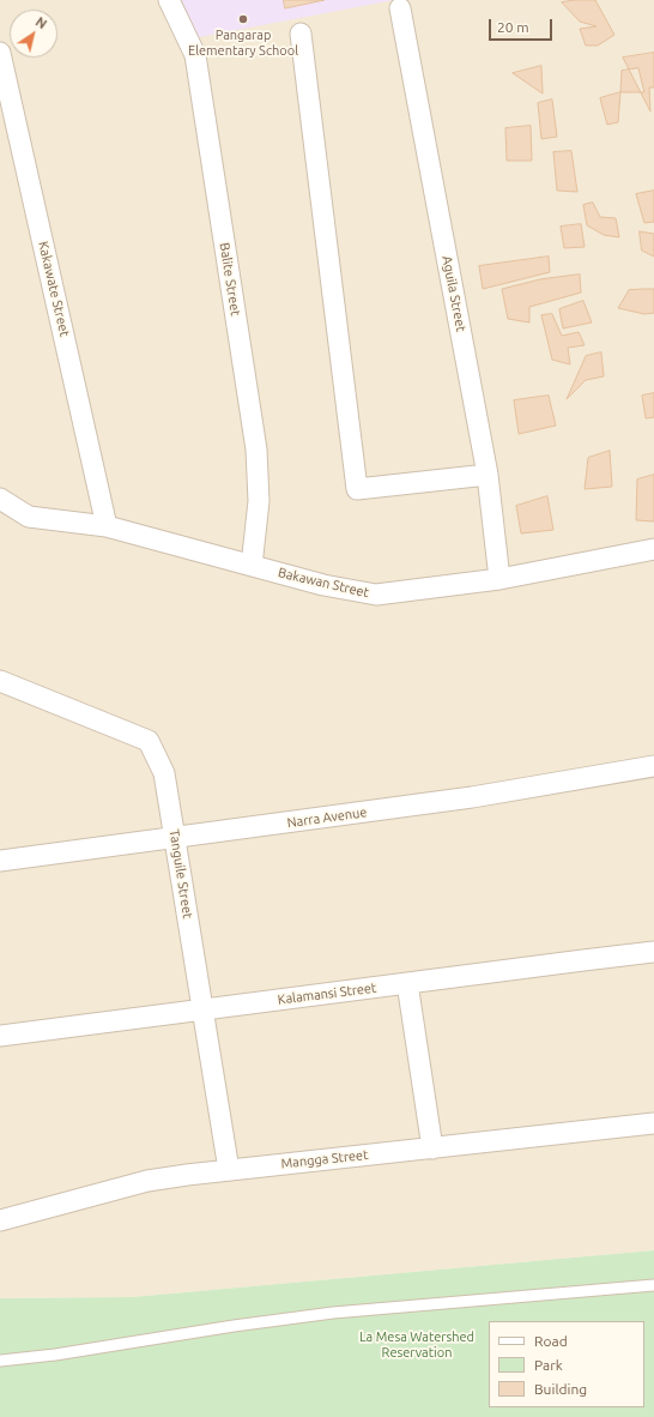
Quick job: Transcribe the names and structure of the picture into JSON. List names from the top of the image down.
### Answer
{
  "streets": {
    "street": [
      "Balite Street",
      "Kakawate Street",
      "Aguila Street",
      "Bakawan Street",
      "Narra Avenue",
      "Tanguile Street",
      "Kalamansi Street",
      "Mangga Street"
    ]
  },
  "crossings": [
    ["Balite Street", "Bakawan Street"],
    ["Kakawate Street", "Bakawan Street"],
    ["Aguila Street", "Bakawan Street"],
    ["Narra Avenue", "Tanguile Street"],
    ["Tanguile Street", "Kalamansi Street"],
    ["Tanguile Street", "Mangga Street"]
  ],
  "parks": ["La Mesa Watershed Reservation"],
  "places": ["Pangarap Elementary School"],
  "legend": ["Road", "Park", "Building"],
  "scale_bar": "20 m",
  "north": "top right"
}
